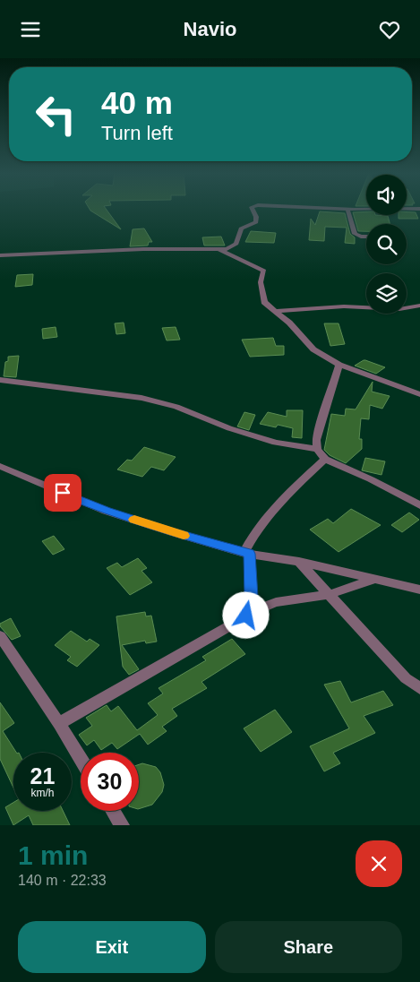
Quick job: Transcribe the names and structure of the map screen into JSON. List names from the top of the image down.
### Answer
{
  "page": {
    "header": "Navio",
    "turn": ["40 m", "Turn left"],
    "speed": "21 km/h",
    "limit": "30",
    "heading": ["1 min", "140 m · 22:33"],
    "buttons": ["Exit", "Share"]
  }
}
